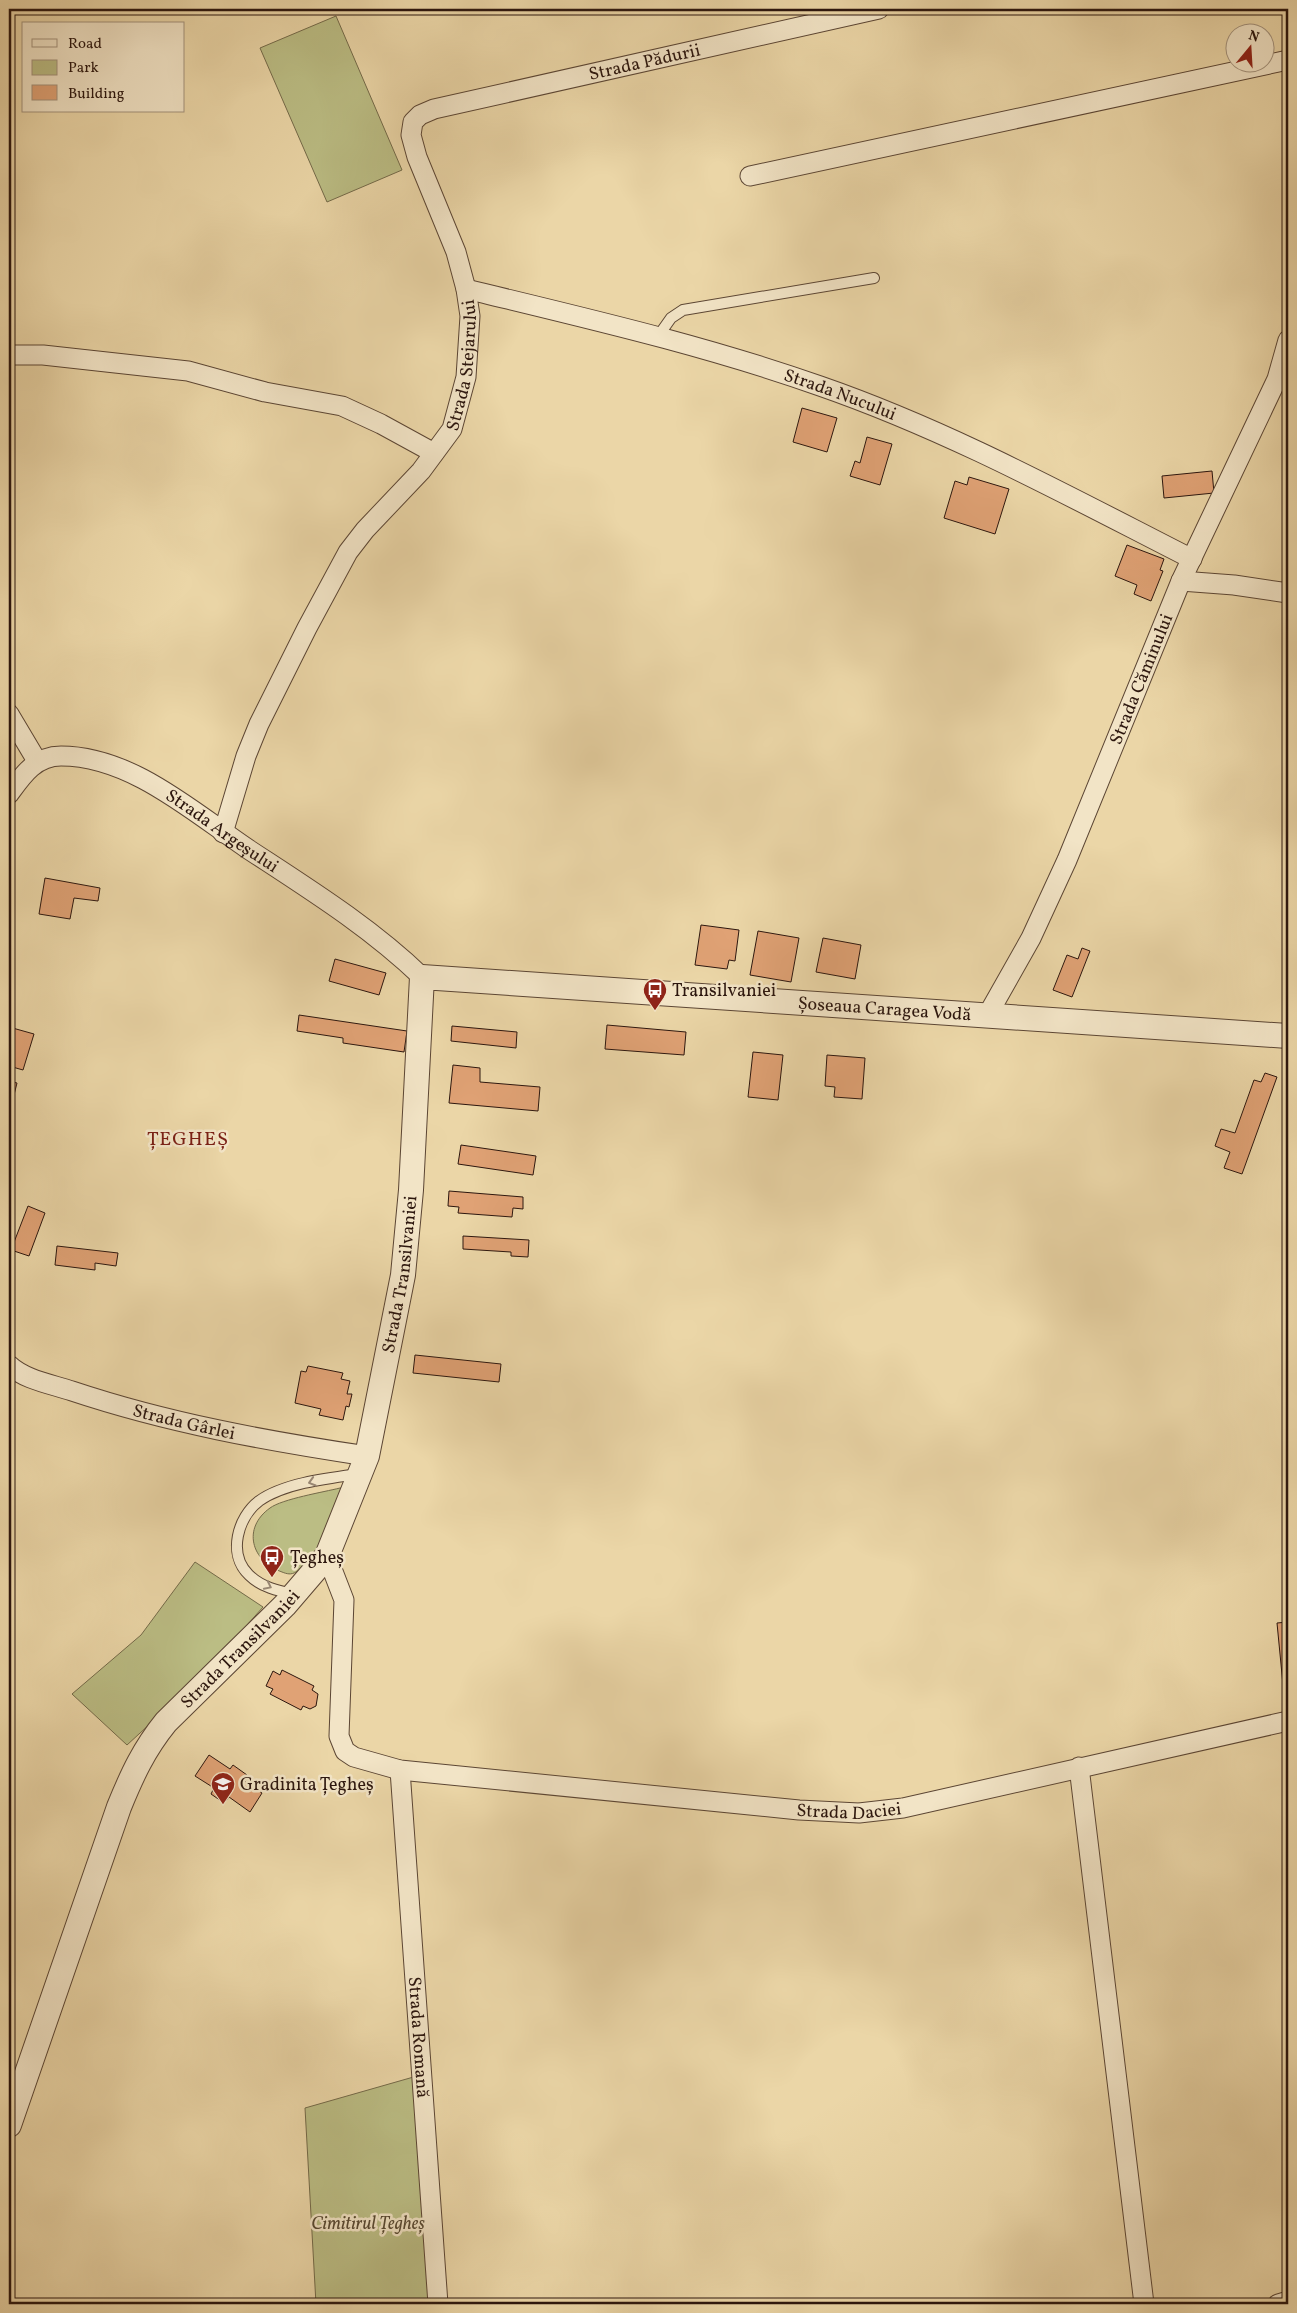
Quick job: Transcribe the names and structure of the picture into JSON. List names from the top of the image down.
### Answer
{
  "streets": {
    "street": [
      "Strada Pădurii",
      "Strada Stejarului",
      "Strada Nucului",
      "Strada Căminului",
      "Strada Argeșului",
      "Șoseaua Caragea Vodă",
      "Strada Transilvaniei",
      "Strada Gârlei",
      "Strada Daciei",
      "Strada Romană"
    ]
  },
  "crossings": [
    ["Strada Pădurii", "Strada Stejarului"],
    ["Strada Stejarului", "Strada Nucului"],
    ["Strada Stejarului", "Strada Argeșului"],
    ["Strada Nucului", "Strada Căminului"],
    ["Strada Căminului", "Șoseaua Caragea Vodă"],
    ["Strada Argeșului", "Șoseaua Caragea Vodă"],
    ["Strada Argeșului", "Strada Transilvaniei"],
    ["Șoseaua Caragea Vodă", "Strada Transilvaniei"],
    ["Strada Transilvaniei", "Strada Gârlei"],
    ["Strada Transilvaniei", "Strada Daciei"],
    ["Strada Daciei", "Strada Romană"]
  ],
  "districts": ["ȚEGHEȘ"],
  "parks": ["Cimitirul Țegheș"],
  "places": {
    "bus stop": ["Transilvaniei", "Țegheș"],
    "school or university": ["Gradinita Țegheș"]
  },
  "legend": ["Road", "Park", "Building"],
  "north": "top"
}
